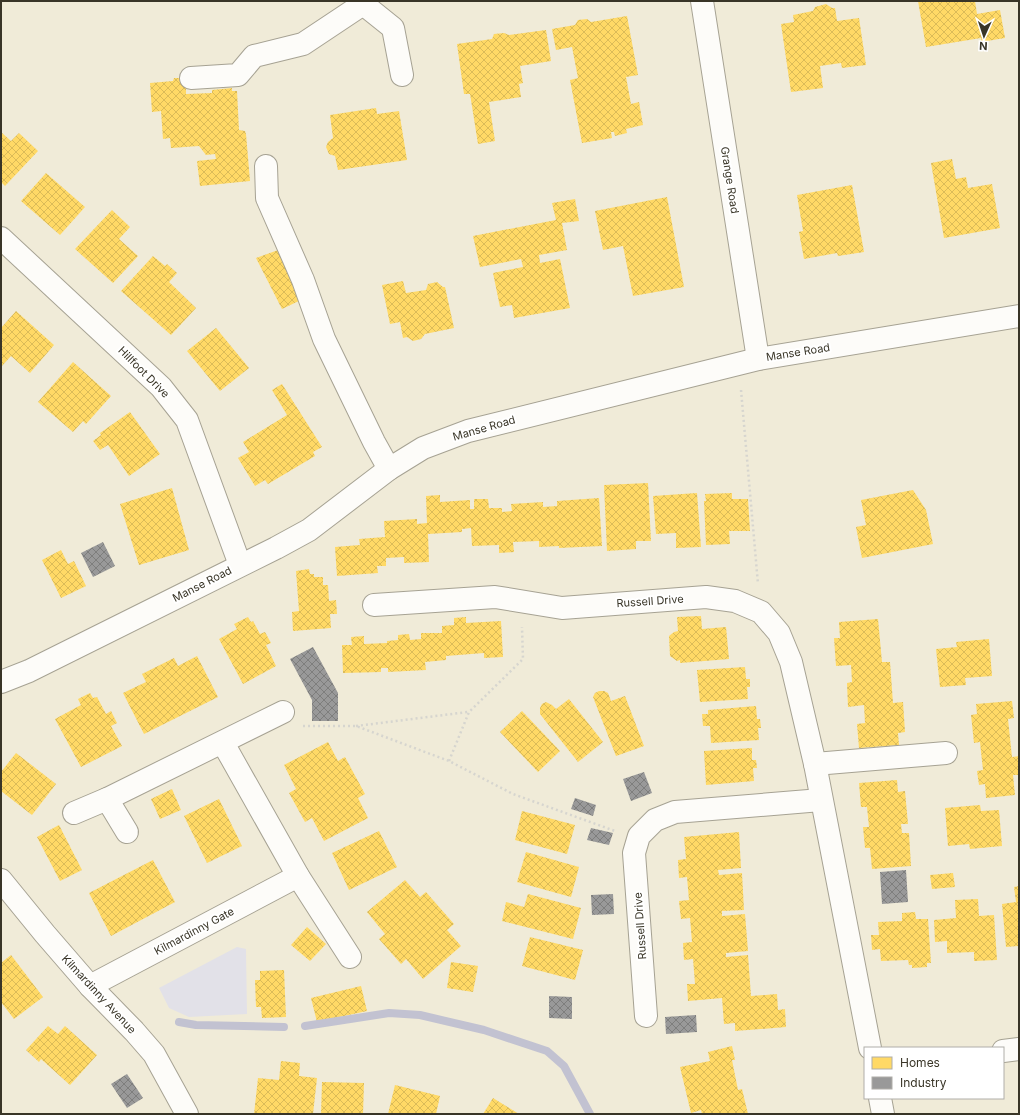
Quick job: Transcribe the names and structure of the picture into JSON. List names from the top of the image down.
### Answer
{
  "streets": {
    "street": [
      "Grange Road",
      "Manse Road",
      "Hillfoot Drive",
      "Russell Drive",
      "Kilmardinny Gate",
      "Kilmardinny Avenue"
    ]
  },
  "crossings": [
    ["Grange Road", "Manse Road"],
    ["Manse Road", "Hillfoot Drive"],
    ["Kilmardinny Gate", "Kilmardinny Avenue"]
  ],
  "legend": ["Homes", "Industry"],
  "north": "bottom"
}
